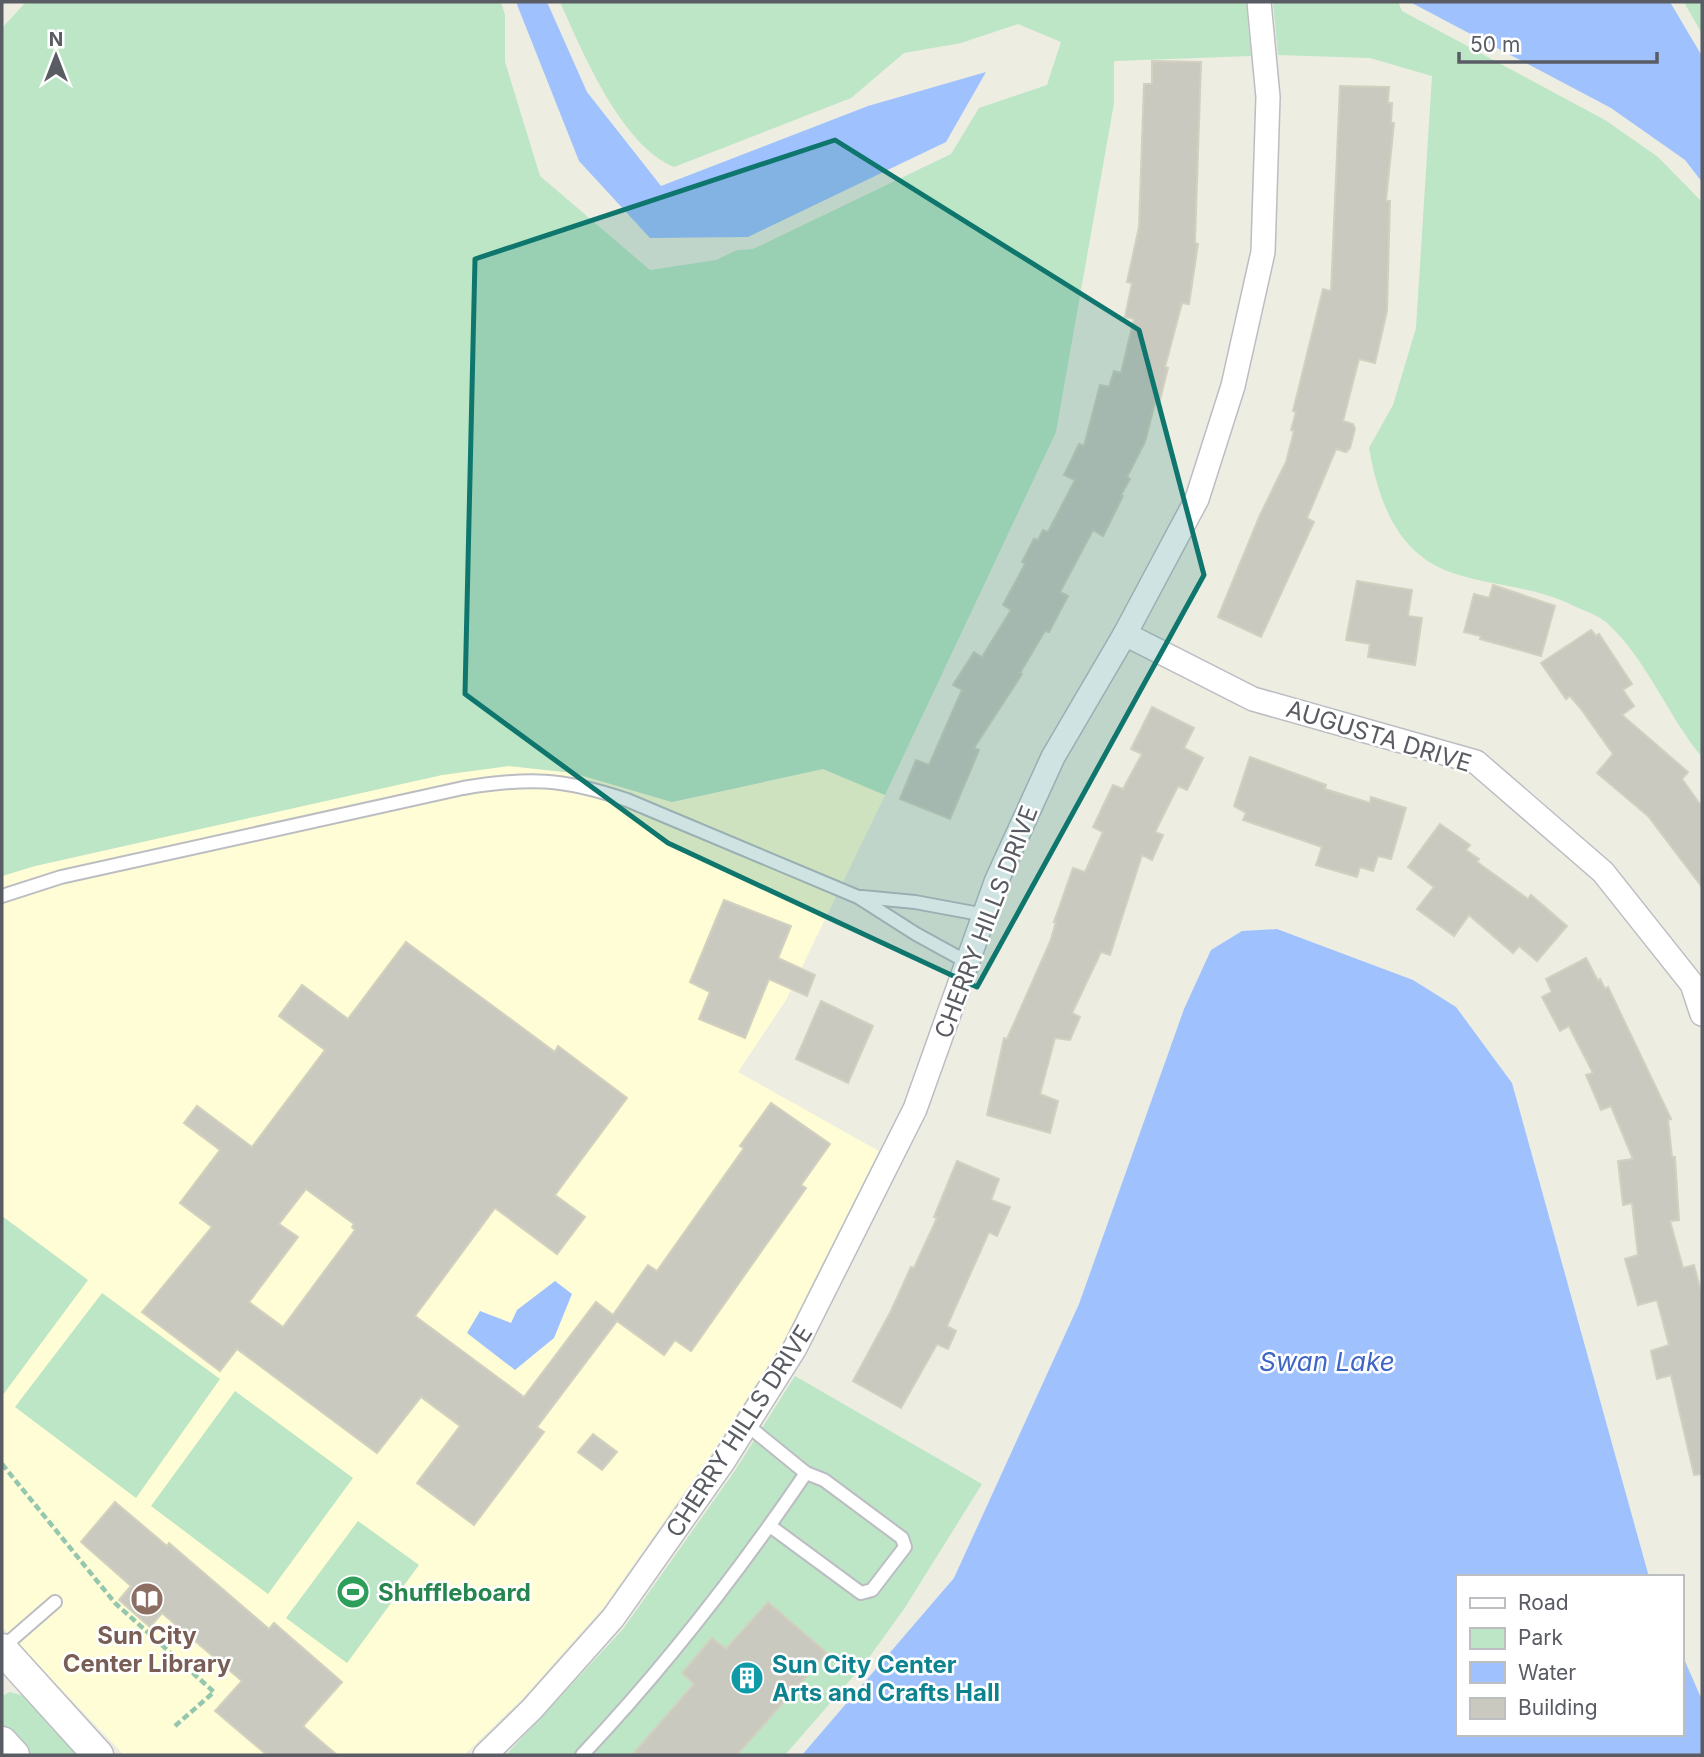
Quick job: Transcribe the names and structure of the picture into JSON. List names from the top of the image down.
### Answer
{
  "streets": {
    "street": ["AUGUSTA DRIVE", "CHERRY HILLS DRIVE"]
  },
  "crossings": [
    ["AUGUSTA DRIVE", "CHERRY HILLS DRIVE"]
  ],
  "water": ["Swan Lake"],
  "places": {
    "sports": ["Shuffleboard"],
    "library": ["Sun City Center Library"],
    "building": ["Sun City Center Arts and Crafts Hall"]
  },
  "legend": [
    "Road",
    "Park",
    "Water",
    "Building"
  ],
  "scale_bar": "50 m",
  "north": "top"
}
